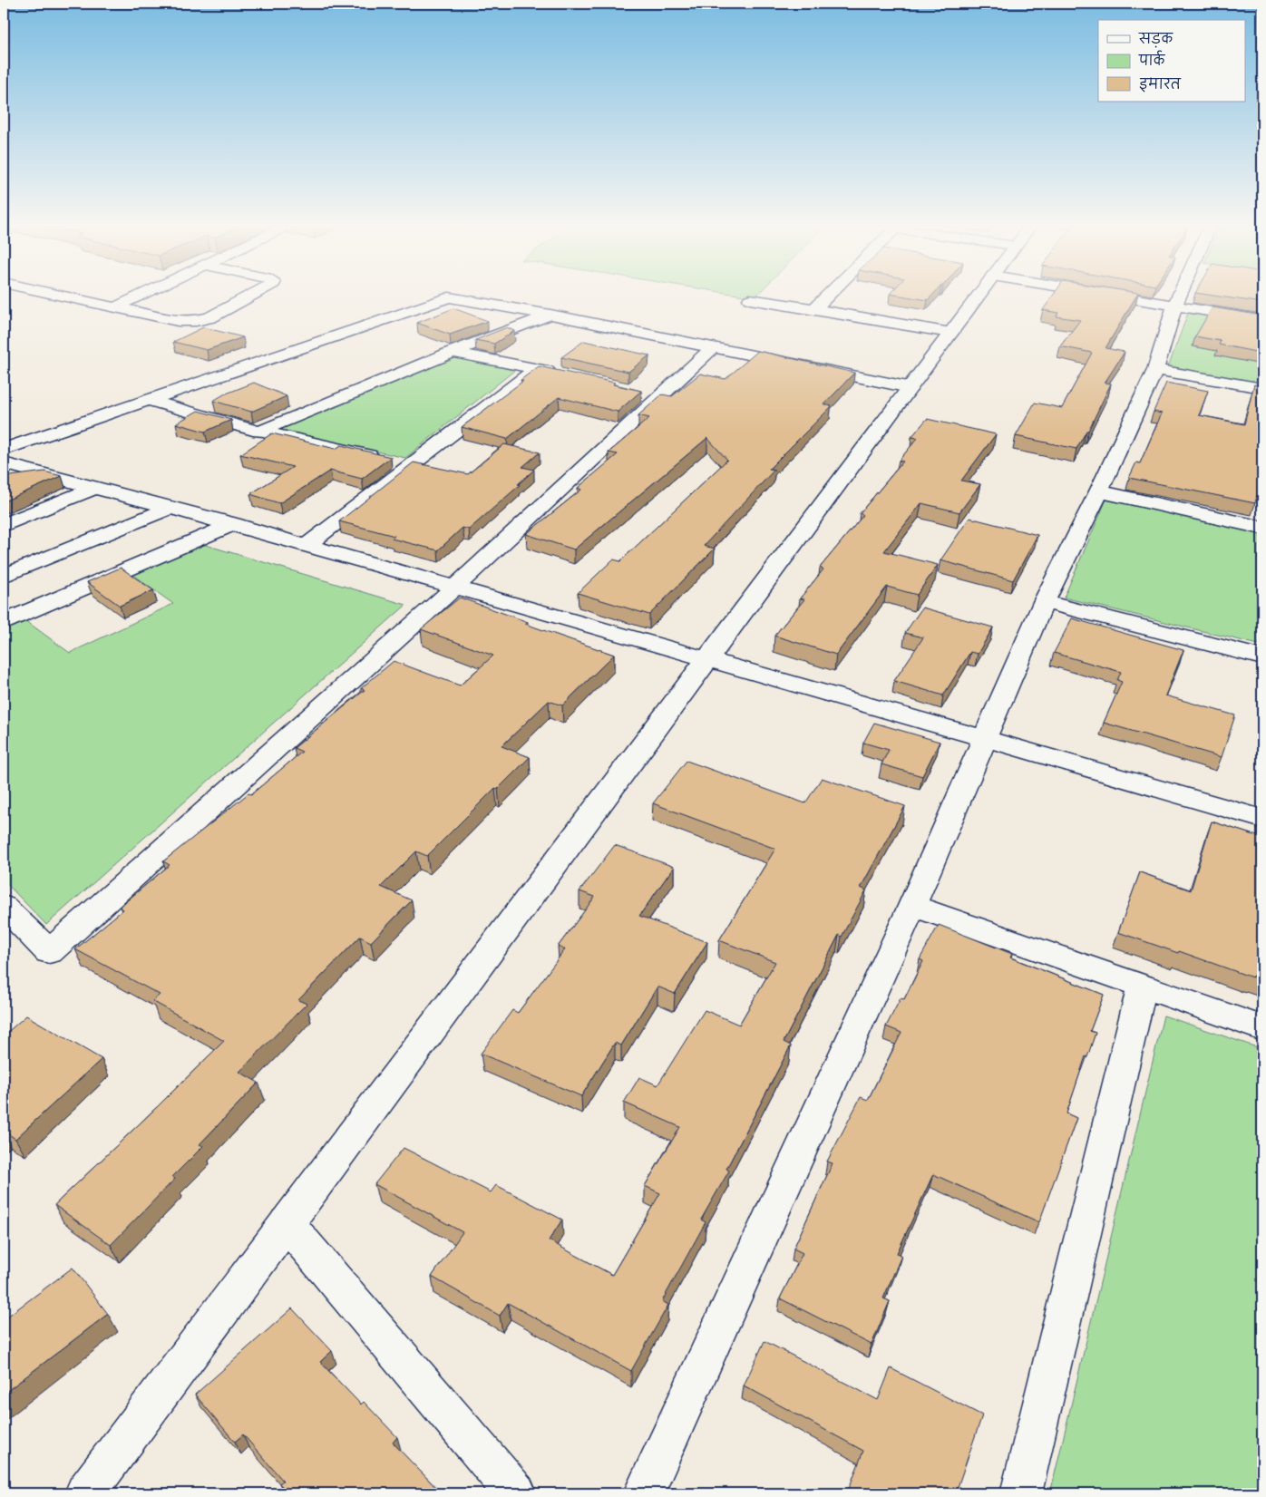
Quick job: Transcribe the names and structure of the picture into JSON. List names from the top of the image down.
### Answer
{
  "legend": ["सड़क", "पार्क", "इमारत"]
}
